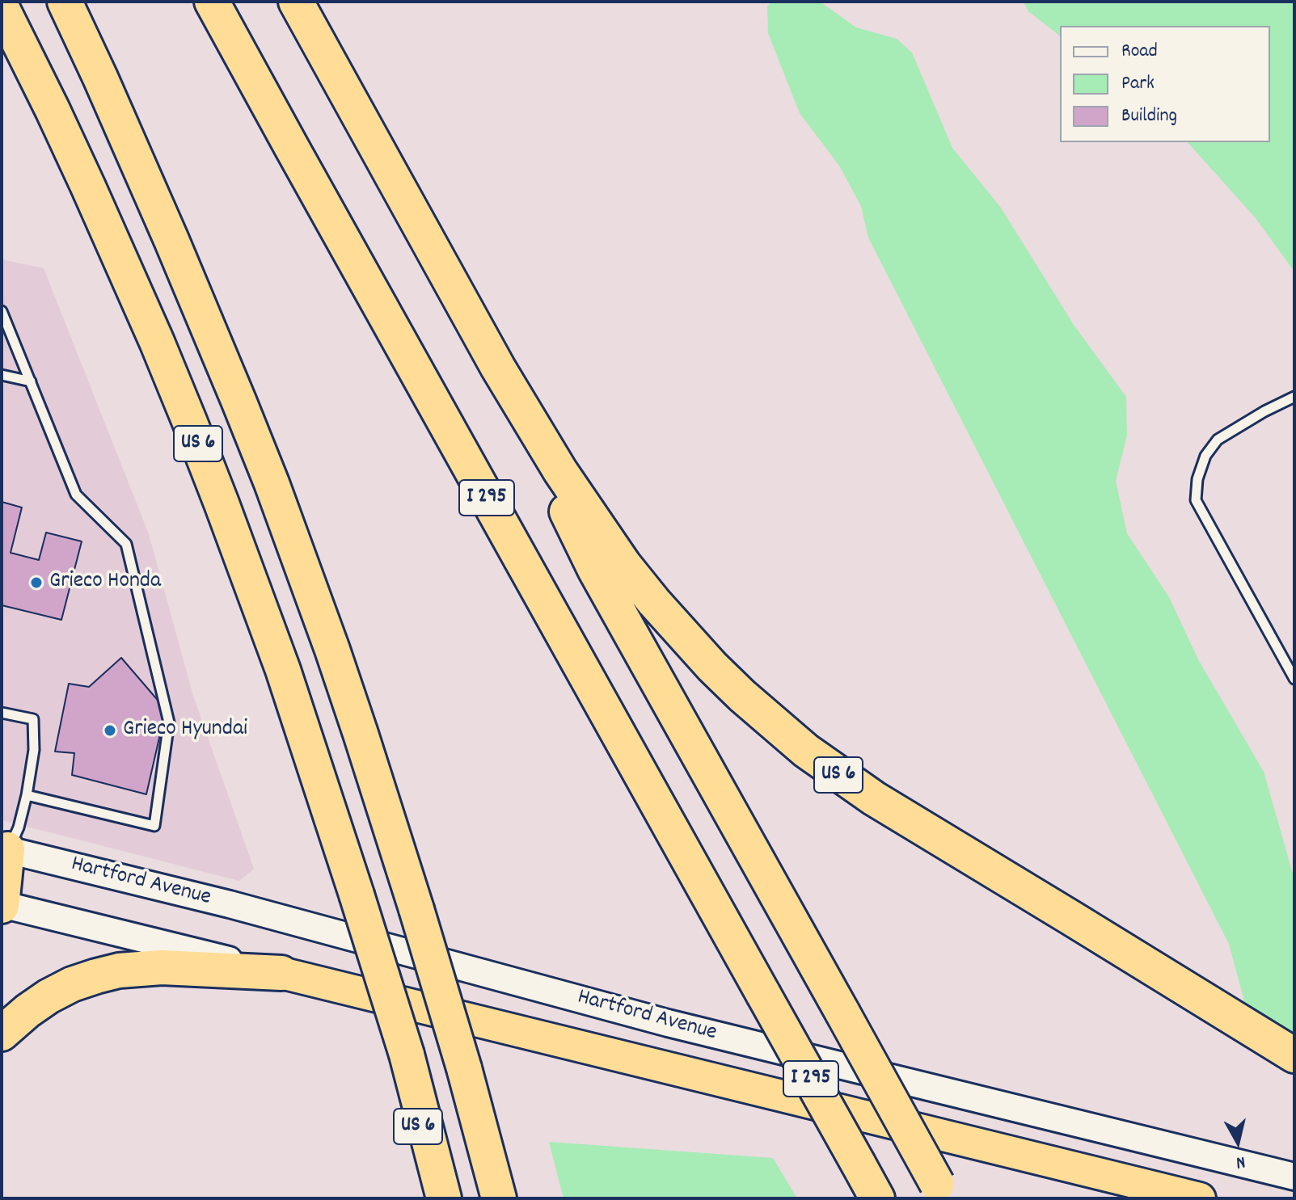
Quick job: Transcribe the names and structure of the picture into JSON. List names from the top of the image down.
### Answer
{
  "streets": {
    "highway": ["US 6", "I 295", "Hartford Avenue"]
  },
  "places": ["Grieco Honda", "Grieco Hyundai"],
  "legend": ["Road", "Park", "Building"],
  "north": "bottom"
}
